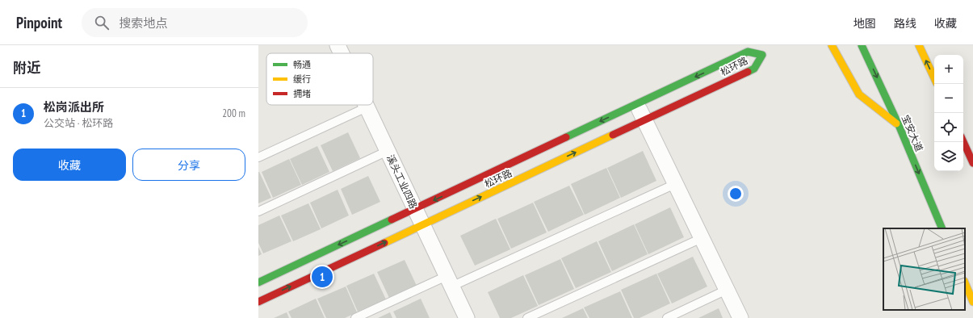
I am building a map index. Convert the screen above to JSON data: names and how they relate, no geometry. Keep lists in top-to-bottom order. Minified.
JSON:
{"streets":{"street":["松环路","宝安大道","溪头工业四路"]},"crossings":[["松环路","溪头工业四路"]],"legend":["畅通","缓行","拥堵"],"page":{"header":"Pinpoint","search":"搜索地点","nav":["地图","路线","收藏"],"heading":"附近","map_buttons":["+","−"],"list":[{"mark":"1","name":"松岗派出所","note":"公交站 · 松环路","value":"200 m"}],"buttons":["收藏","分享"],"pins":"1"}}
